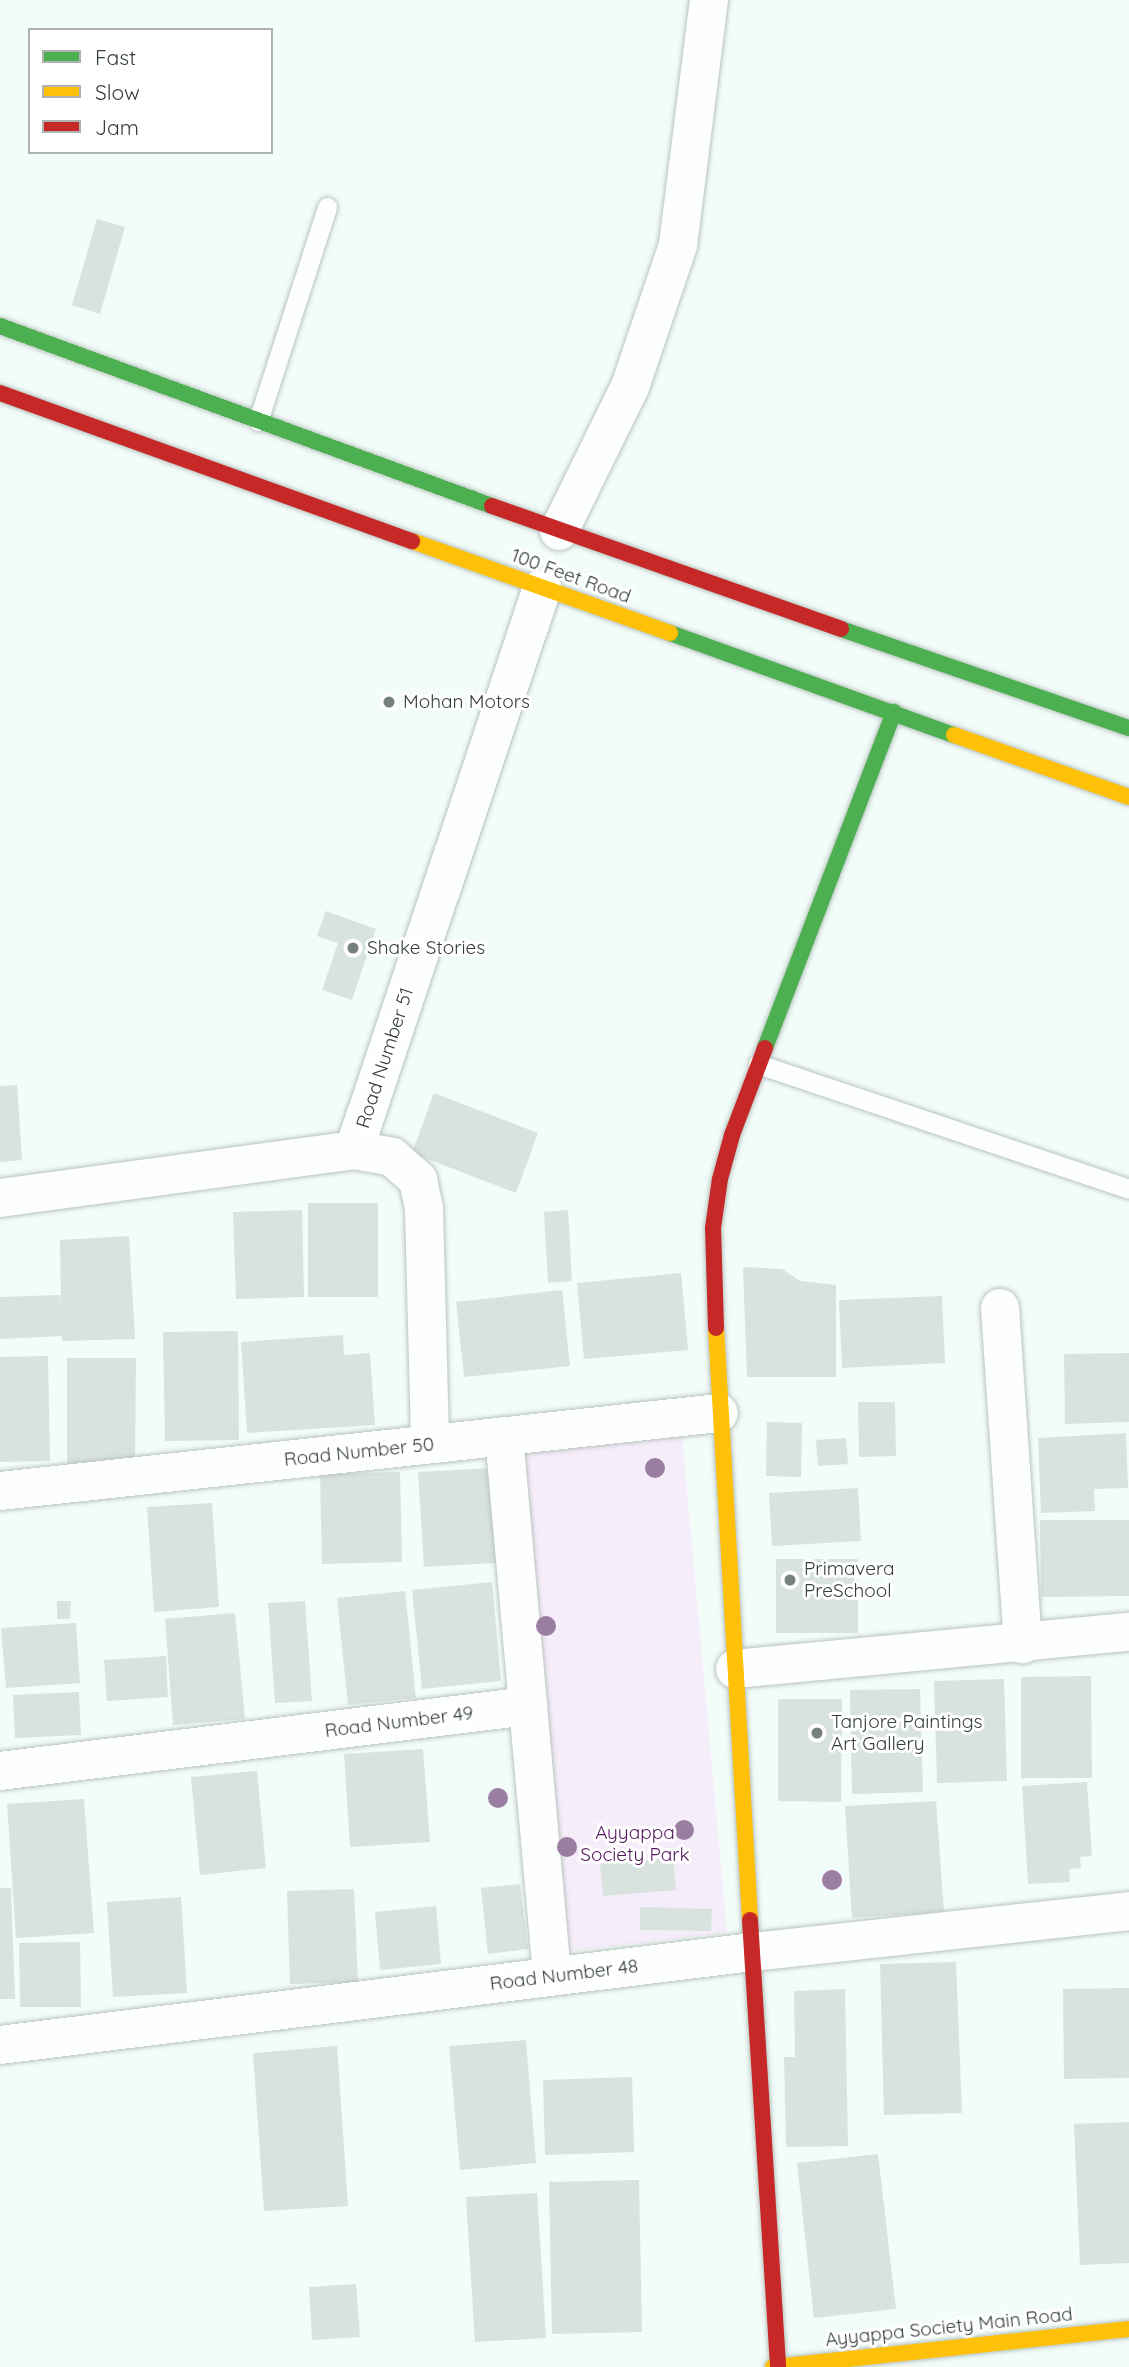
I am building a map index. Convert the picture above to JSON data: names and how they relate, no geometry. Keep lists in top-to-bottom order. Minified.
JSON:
{"streets":{"main road":["100 Feet Road","Ayyappa Society Main Road"],"street":["Road Number 51","Road Number 50","Road Number 49","Road Number 48"]},"crossings":[["100 Feet Road","Road Number 51"]],"parks":["Ayyappa Society Park"],"places":["Mohan Motors","Shake Stories","Primavera PreSchool","Tanjore Paintings Art Gallery"],"legend":["Fast","Slow","Jam"]}
